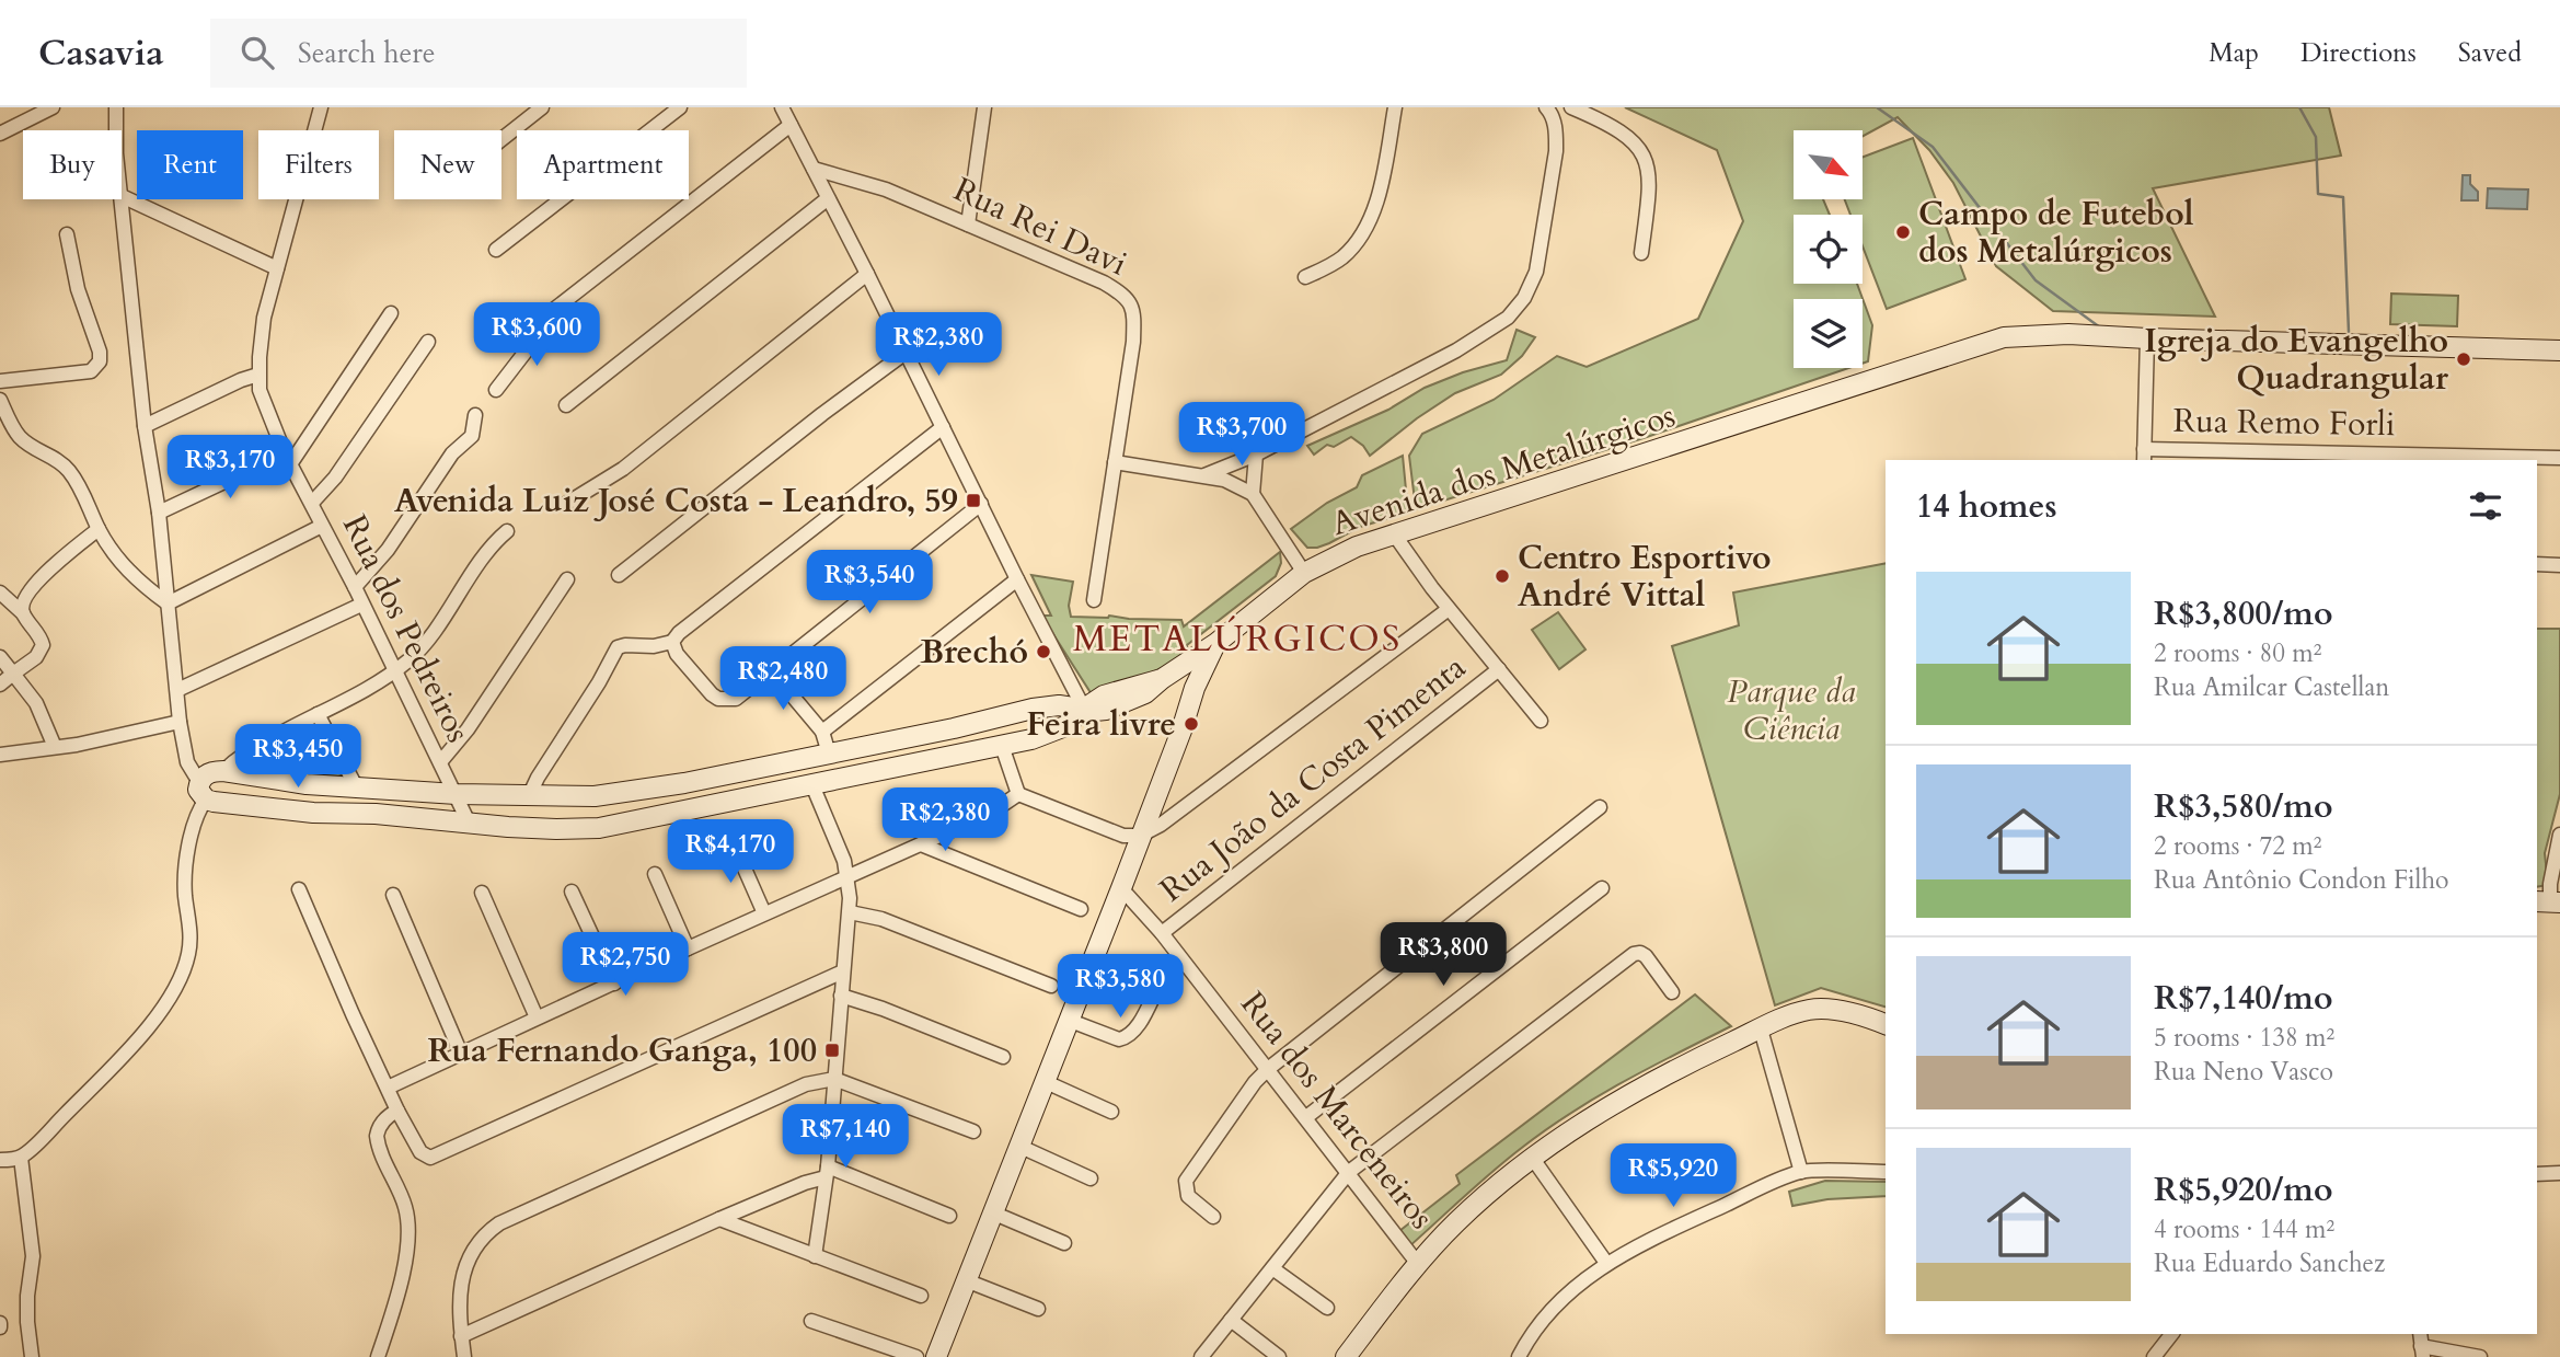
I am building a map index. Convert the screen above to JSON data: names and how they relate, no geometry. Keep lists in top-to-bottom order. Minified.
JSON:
{"streets":{"main road":["Avenida dos Metalúrgicos"],"street":["Rua Rei Davi","Rua Remo Forli","Rua dos Pedreiros","Rua João da Costa Pimenta","Rua dos Marceneiros"]},"crossings":[["Avenida dos Metalúrgicos","Rua dos Pedreiros"],["Rua João da Costa Pimenta","Rua dos Marceneiros"]],"districts":["METALÚRGICOS"],"parks":["Parque da Ciência"],"places":{"other":["Campo de Futebol dos Metalúrgicos","Igreja do Evangelho Quadrangular","Centro Esportivo André Vittal","Brechó","Feira livre"],"transit":["Avenida Luiz José Costa - Leandro, 59","Rua Fernando Ganga, 100"]},"north":"bottom right","page":{"header":"Casavia","search":"Search here","nav":["Map","Directions","Saved"],"chip":["Buy","Rent","Filters","New","Apartment"],"price":["R$3,600","R$2,380","R$3,700","R$3,170","R$3,540","R$2,480","R$3,450","R$2,380","R$4,170","R$3,800","R$2,750","R$3,580","R$7,140","R$5,920"],"heading":"14 homes","list":[{"name":"R$3,800/mo","note":"2 rooms · 80 m² · Rua Amilcar Castellan"},{"name":"R$3,580/mo","note":"2 rooms · 72 m² · Rua Antônio Condon Filho"},{"name":"R$7,140/mo","note":"5 rooms · 138 m² · Rua Neno Vasco"},{"name":"R$5,920/mo","note":"4 rooms · 144 m² · Rua Eduardo Sanchez"}]}}
